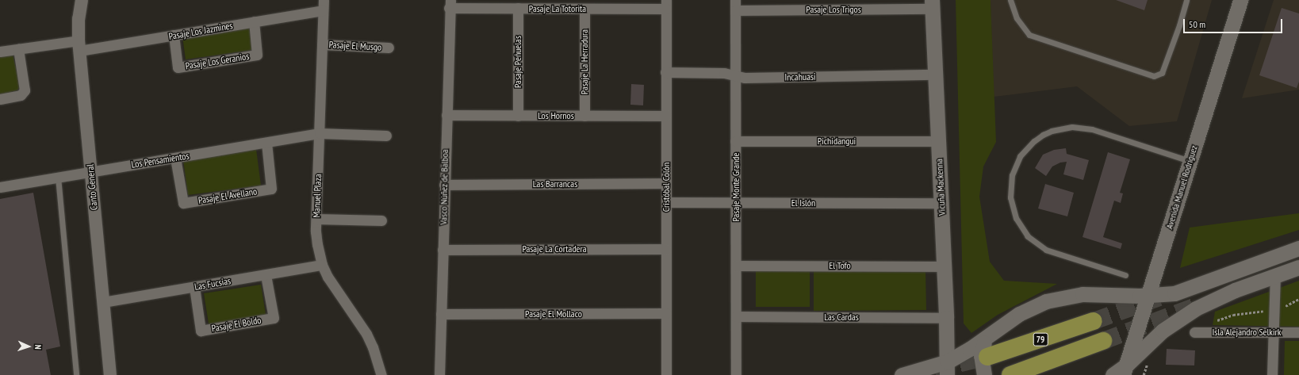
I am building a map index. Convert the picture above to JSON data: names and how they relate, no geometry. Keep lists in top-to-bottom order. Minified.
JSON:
{"streets":{"highway":["79"],"main road":["Vicuña Mackenna","Avenida Manuel Rodríguez"],"street":["Pasaje La Totorita","Pasaje Los Trigos","Pasaje Los Jazmines","Pasaje El Musgo","Pasaje Los Geranios","Pasaje Peñuelas","Pasaje La Herradura","Incahuasi","Los Hornos","Pichidangui","Los Pensamientos","Las Barrancas","Canto General","Vasco Núñez de Balboa","Cristóbal Colón","Pasaje Monte Grande","Pasaje El Avellano","Manuel Plaza","El Islón","Pasaje La Cortadera","El Tofo","Las Fucsias","Pasaje El Mollaco","Las Cardas","Pasaje El Boldo","Isla Alejandro Selkirk"]},"crossings":[["Pasaje La Totorita","Pasaje Peñuelas"],["Pasaje La Totorita","Pasaje La Herradura"],["Pasaje La Totorita","Vasco Núñez de Balboa"],["Pasaje La Totorita","Cristóbal Colón"],["Pasaje Los Trigos","Pasaje Monte Grande"],["Pasaje Los Trigos","Vicuña Mackenna"],["Pasaje Los Jazmines","Pasaje Los Geranios"],["Pasaje Los Jazmines","Canto General"],["Pasaje Los Jazmines","Manuel Plaza"],["Pasaje El Musgo","Manuel Plaza"],["Pasaje Peñuelas","Los Hornos"],["Pasaje La Herradura","Los Hornos"],["Incahuasi","Cristóbal Colón"],["Incahuasi","Pasaje Monte Grande"],["Incahuasi","Vicuña Mackenna"],["Los Hornos","Vasco Núñez de Balboa"],["Los Hornos","Cristóbal Colón"],["Pichidangui","Pasaje Monte Grande"],["Pichidangui","Vicuña Mackenna"],["Los Pensamientos","Canto General"],["Los Pensamientos","Pasaje El Avellano"],["Los Pensamientos","Manuel Plaza"],["Las Barrancas","Vasco Núñez de Balboa"],["Las Barrancas","Cristóbal Colón"],["Canto General","Las Fucsias"],["Vasco Núñez de Balboa","Pasaje La Cortadera"],["Vasco Núñez de Balboa","Pasaje El Mollaco"],["Cristóbal Colón","El Islón"],["Cristóbal Colón","Pasaje La Cortadera"],["Cristóbal Colón","Pasaje El Mollaco"],["Pasaje Monte Grande","El Islón"],["Pasaje Monte Grande","El Tofo"],["Pasaje Monte Grande","Las Cardas"],["Vicuña Mackenna","El Islón"],["Vicuña Mackenna","El Tofo"],["Vicuña Mackenna","Las Cardas"],["Manuel Plaza","Las Fucsias"],["Las Fucsias","Pasaje El Boldo"]],"scale_bar":"50 m","north":"right"}
